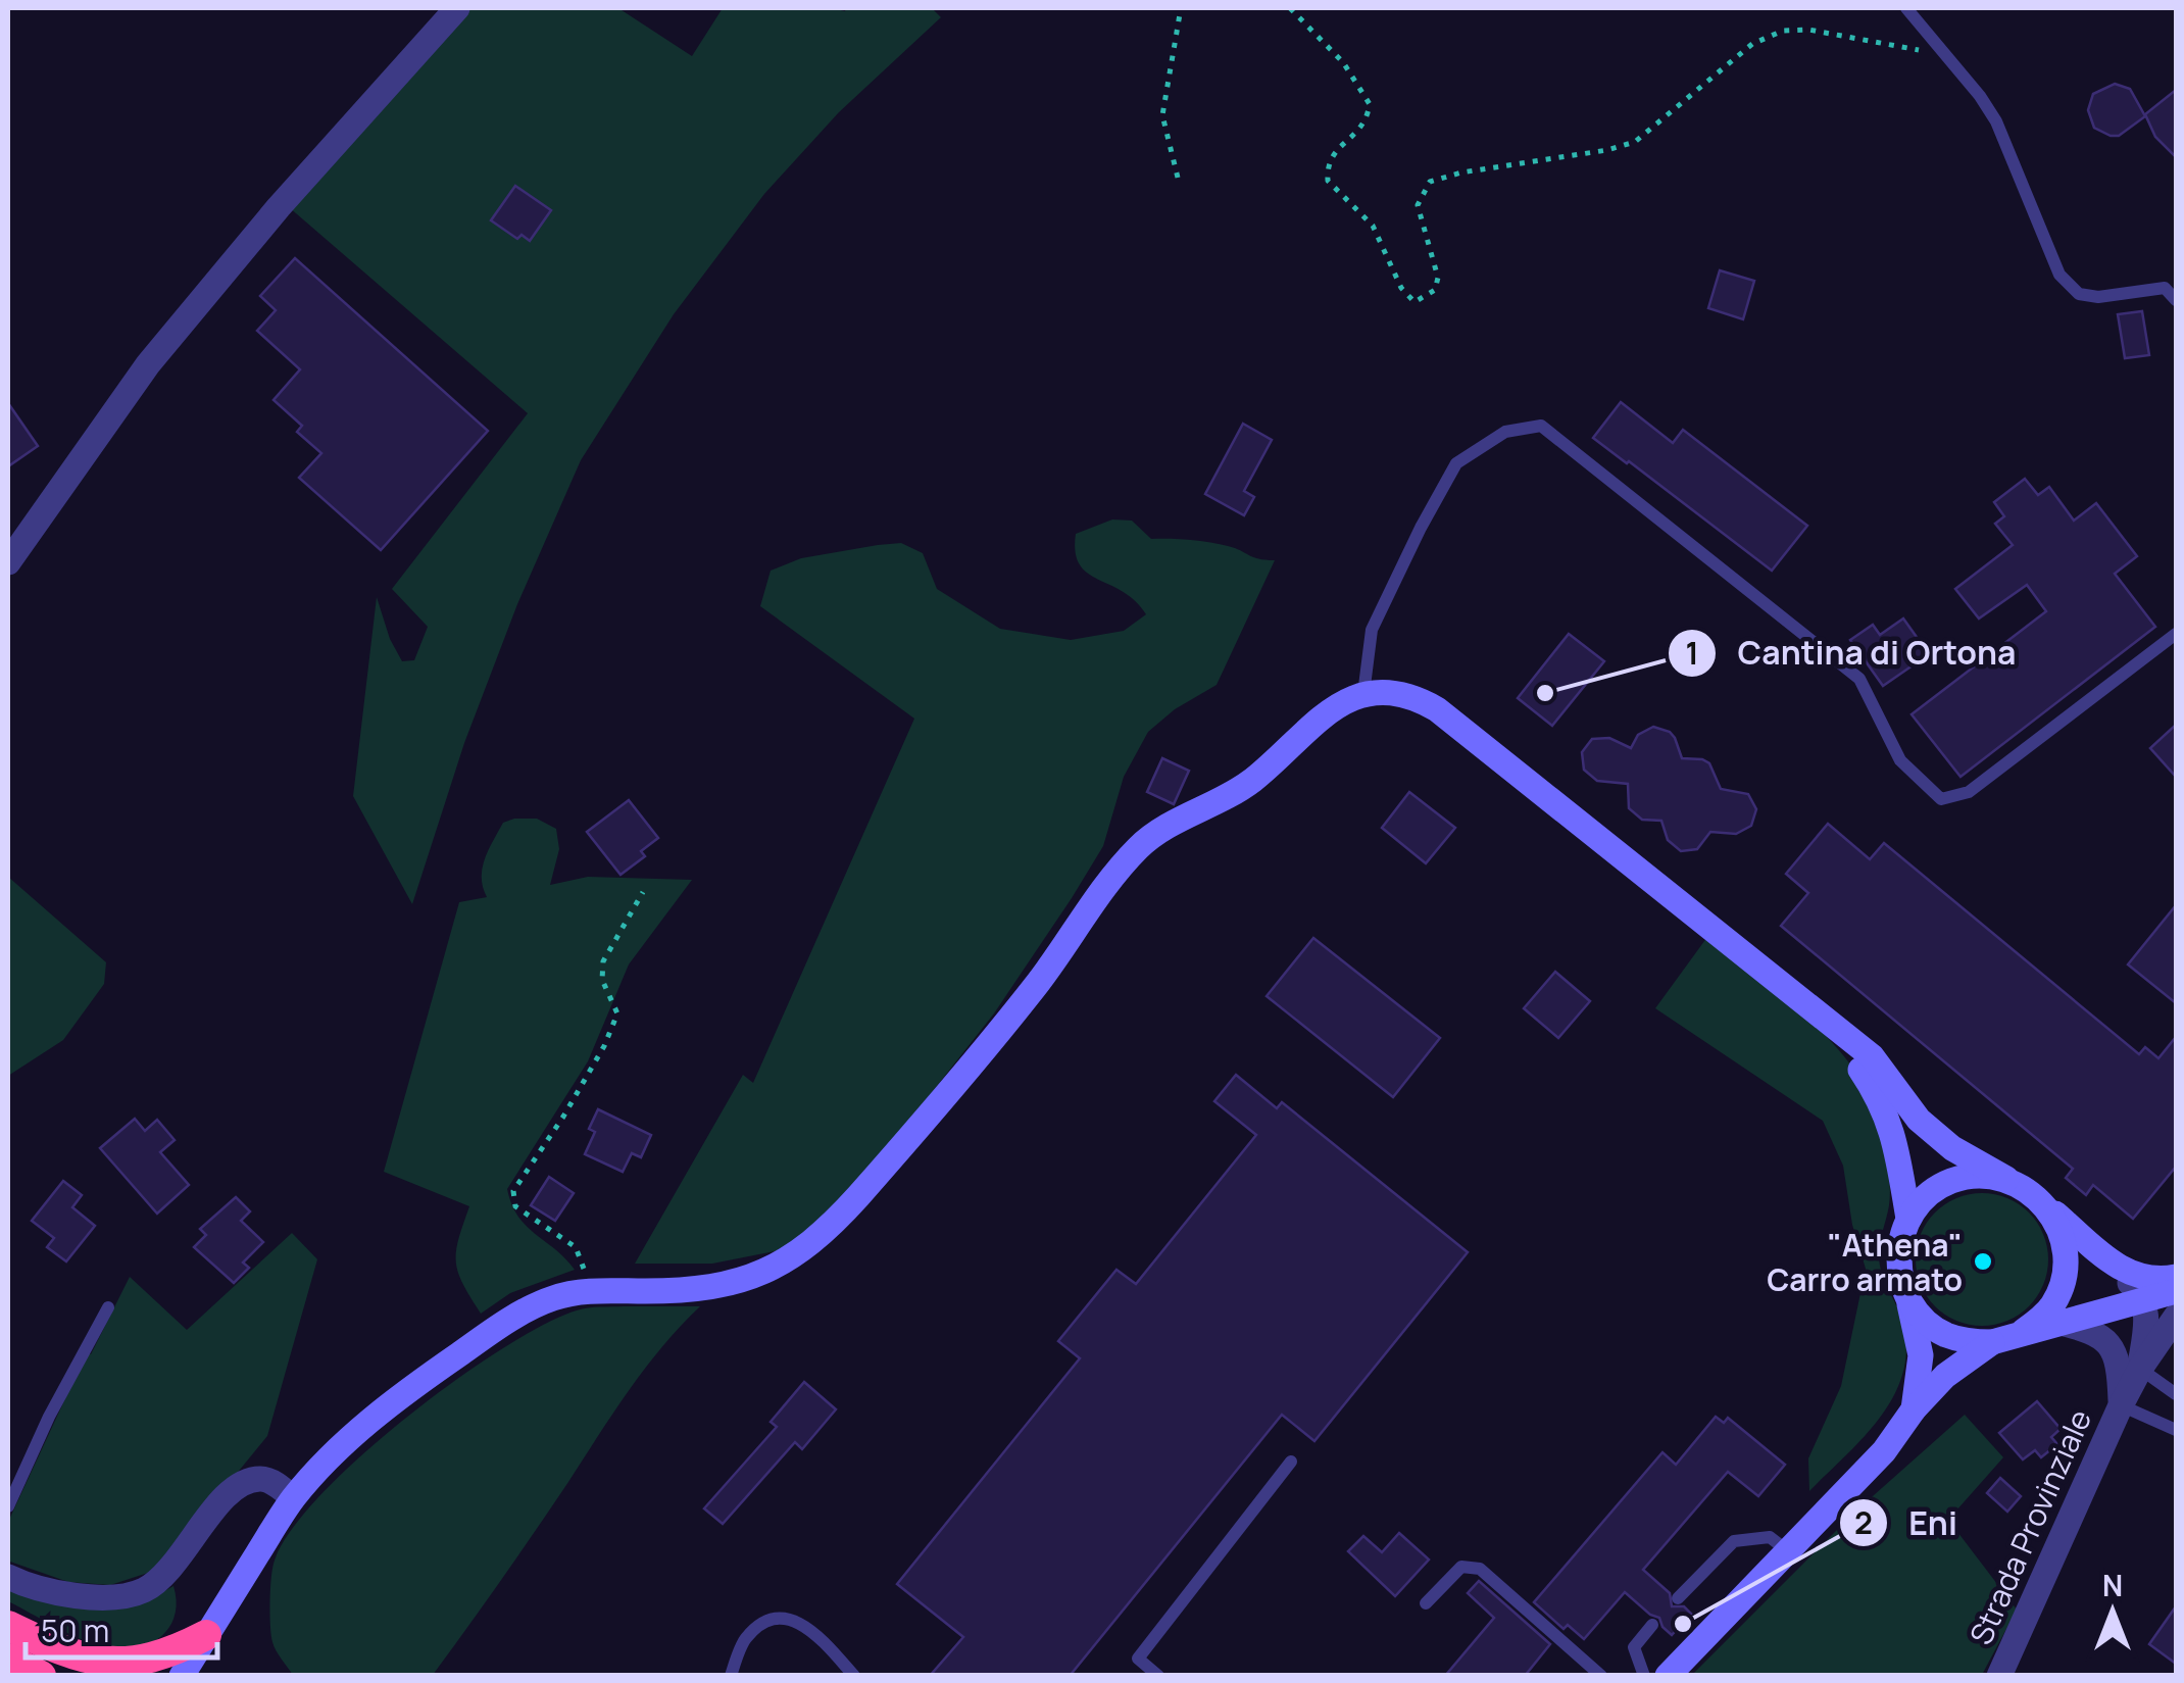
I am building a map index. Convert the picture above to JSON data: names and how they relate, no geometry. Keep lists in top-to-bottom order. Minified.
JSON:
{"streets":{"street":["Strada Provinziale"]},"places":["Cantina di Ortona","\"Athena\" Carro armato","Eni"],"scale_bar":"50 m","north":"top"}
